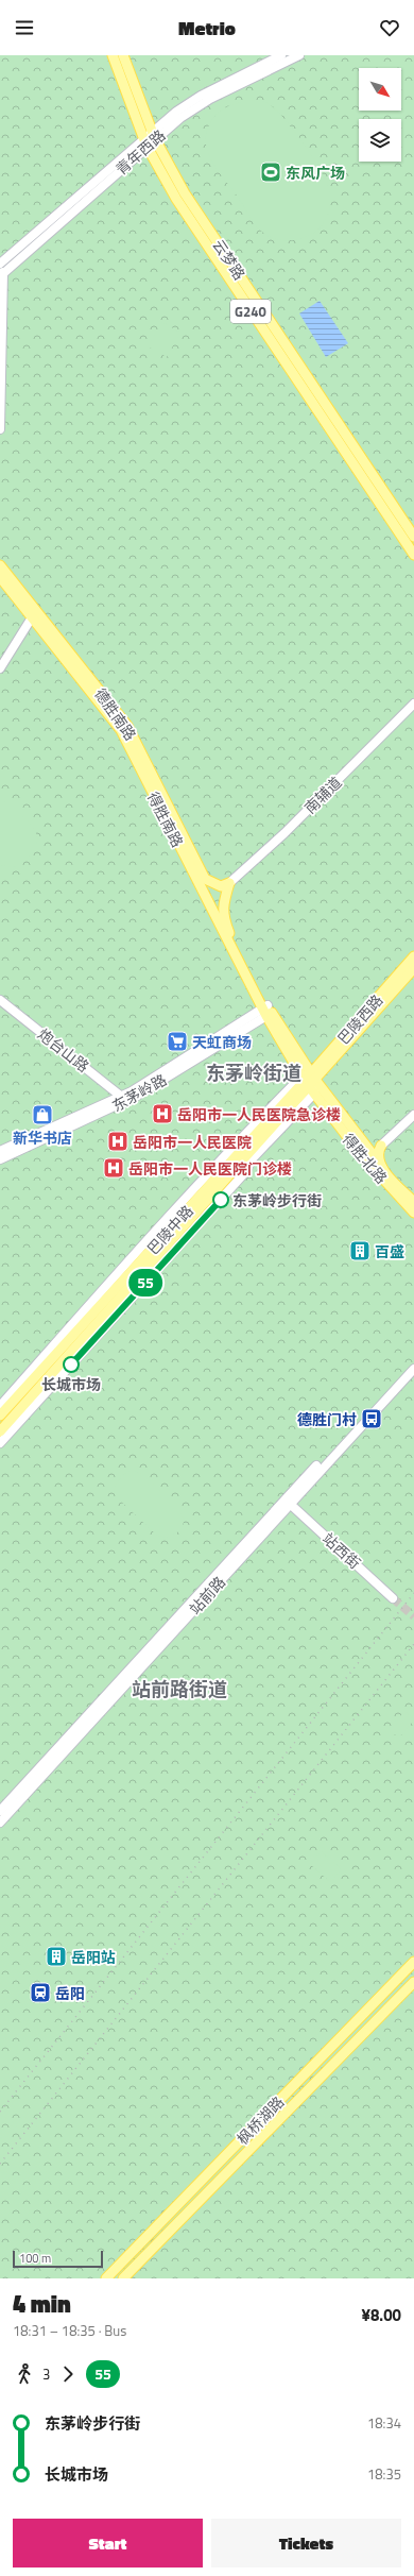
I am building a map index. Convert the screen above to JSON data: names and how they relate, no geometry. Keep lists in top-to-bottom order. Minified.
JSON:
{"streets":{"main road":["青年西路","云梦路","G240","德胜南路","南辅道","得胜南路","巴陵西路","炮台山路","东茅岭路","得胜北路","巴陵中路","站西街","站前路","枫桥湖路"]},"crossings":[["青年西路","云梦路"],["青年西路","G240"],["云梦路","G240"],["德胜南路","南辅道"],["德胜南路","得胜南路"],["南辅道","得胜南路"],["得胜南路","巴陵西路"],["得胜南路","东茅岭路"],["得胜南路","得胜北路"],["得胜南路","巴陵中路"],["巴陵西路","得胜北路"],["巴陵西路","巴陵中路"],["炮台山路","东茅岭路"],["得胜北路","巴陵中路"],["站西街","站前路"]],"districts":["东茅岭街道","站前路街道"],"places":{"sports":["东风广场"],"supermarket":["天虹商场"],"hospital":["岳阳市一人民医院急诊楼","岳阳市一人民医院","岳阳市一人民医院门诊楼"],"shop":["新华书店"],"other":["东茅岭步行街","长城市场"],"building":["百盛","岳阳站"],"bus stop":["德胜门村"],"station":["岳阳"]},"lines":["bus line 55"],"scale_bar":"100 m","north":"bottom right","page":{"header":"Metrio","on_map":"55","scale":"100 m","heading":["4 min","18:31 – 18:35 · Bus","¥8.00"],"legs":["3","55"],"list":[{"name":"东茅岭步行街","value":"18:34"},{"name":"长城市场","value":"18:35"}],"buttons":["Start","Tickets"]}}
